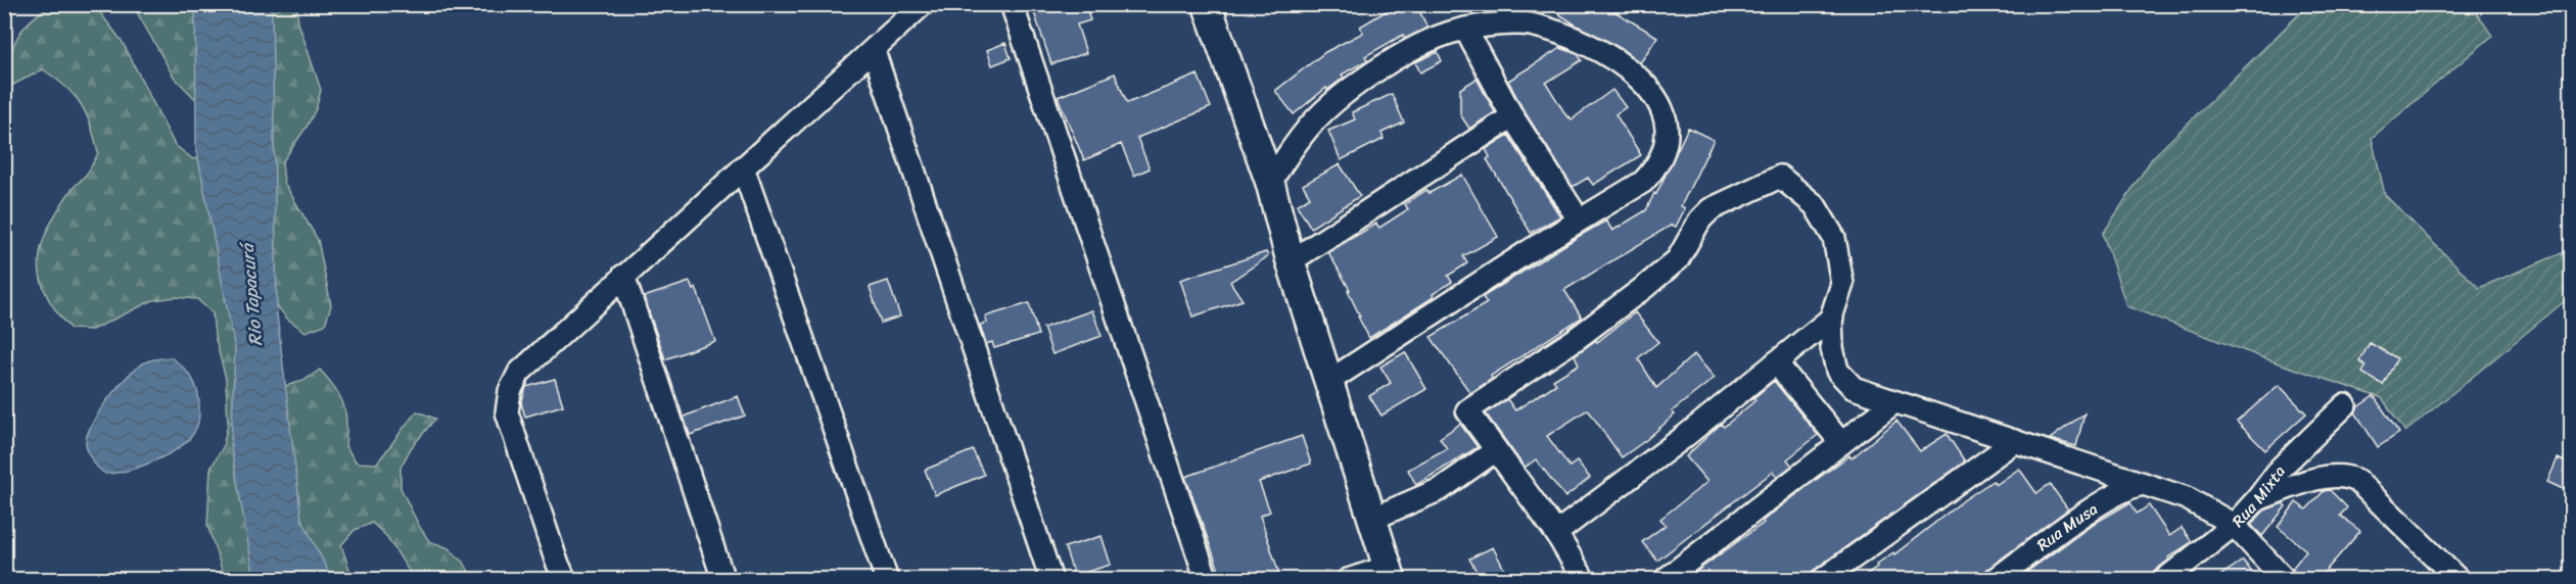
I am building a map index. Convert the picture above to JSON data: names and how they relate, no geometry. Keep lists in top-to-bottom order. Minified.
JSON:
{"streets":{"street":["Rua Mixta","Rua Musa"]},"water":["Rio Tapacurá"]}
